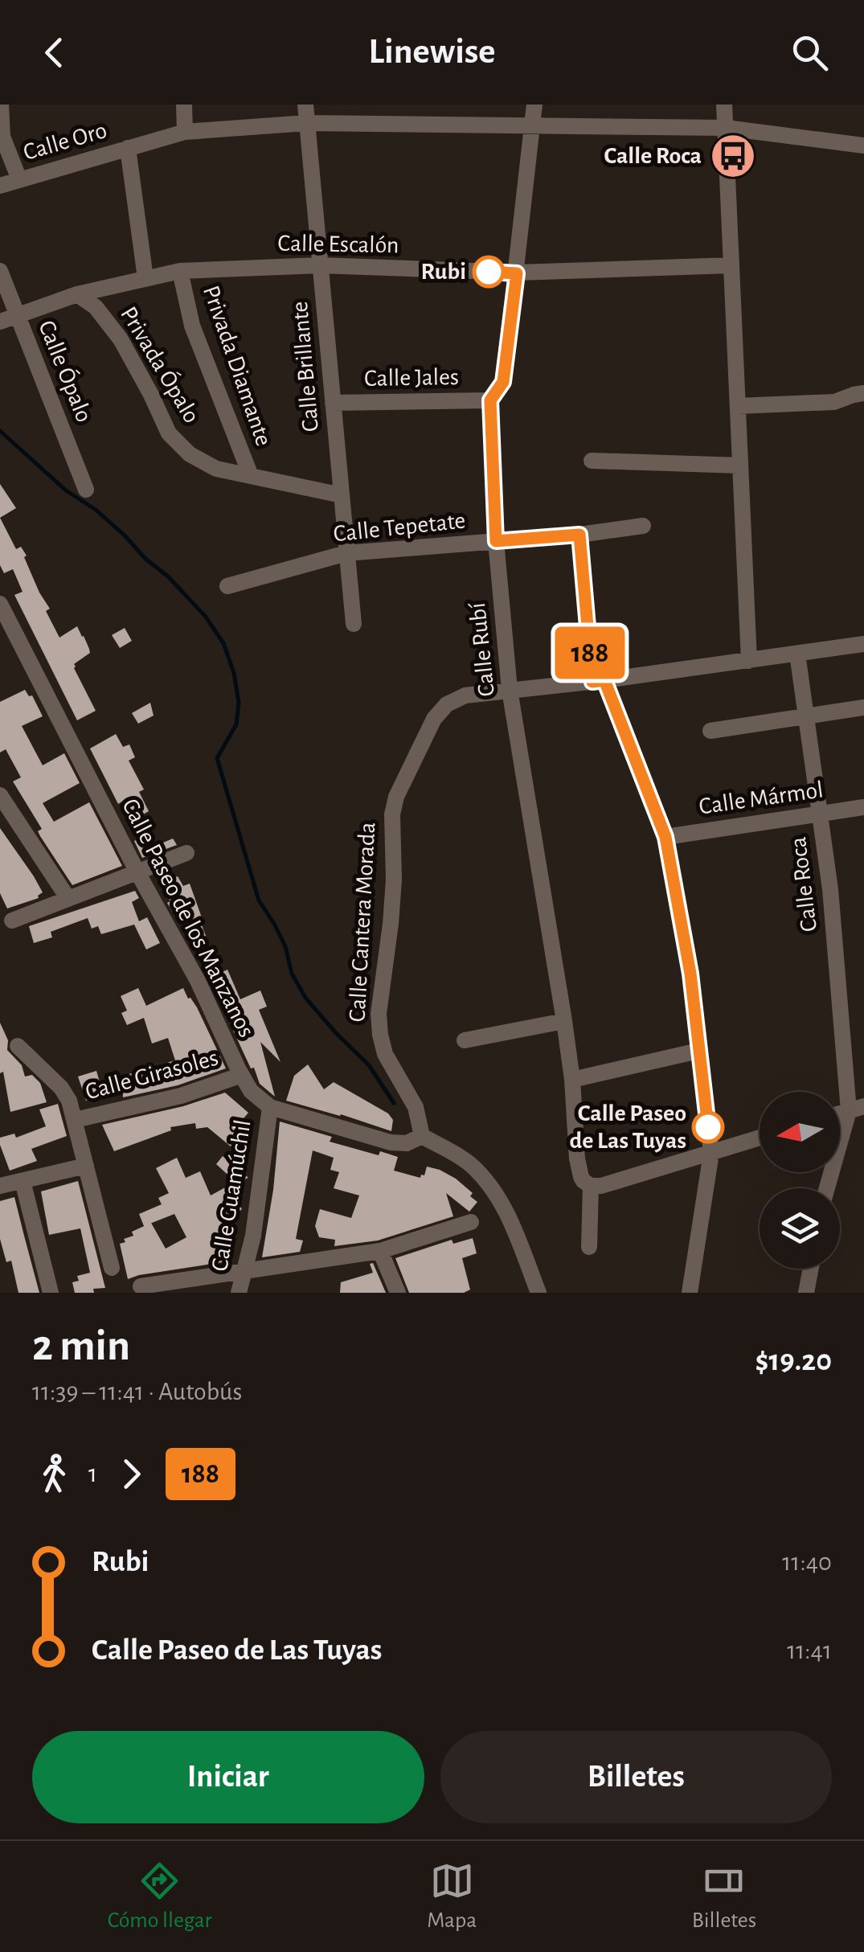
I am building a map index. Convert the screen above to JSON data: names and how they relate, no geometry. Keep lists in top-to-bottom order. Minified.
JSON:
{"streets":{"street":["Calle Oro","Calle Escalón","Privada Ópalo","Privada Diamante","Calle Brillante","Calle Ópalo","Calle Jales","Calle Tepetate","Calle Rubí","Calle Mármol","Calle Roca","Calle Paseo de los Manzanos","Calle Cantera Morada","Calle Girasoles","Calle Guamúchil"]},"crossings":[["Calle Oro","Calle Brillante"],["Calle Oro","Calle Rubí"],["Calle Escalón","Privada Ópalo"],["Calle Escalón","Privada Diamante"],["Calle Escalón","Calle Brillante"],["Calle Escalón","Calle Ópalo"],["Calle Escalón","Calle Rubí"],["Privada Ópalo","Privada Diamante"],["Privada Ópalo","Calle Brillante"],["Calle Brillante","Calle Jales"],["Calle Brillante","Calle Tepetate"],["Calle Jales","Calle Rubí"],["Calle Tepetate","Calle Rubí"],["Calle Rubí","Calle Cantera Morada"],["Calle Mármol","Calle Roca"],["Calle Roca","Calle Cantera Morada"],["Calle Paseo de los Manzanos","Calle Girasoles"],["Calle Paseo de los Manzanos","Calle Guamúchil"]],"places":{"bus stop":["Calle Roca"],"other":["Rubi","Calle Paseo de Las Tuyas"]},"lines":["bus line 188"],"north":"left","page":{"header":"Linewise","on_map":"188","heading":["2 min","11:39 – 11:41 · Autobús","$19.20"],"legs":["1","188"],"list":[{"name":"Rubi","value":"11:40"},{"name":"Calle Paseo de Las Tuyas","value":"11:41"}],"buttons":["Iniciar","Billetes"],"tabs":["Cómo llegar","Mapa","Billetes"]}}
